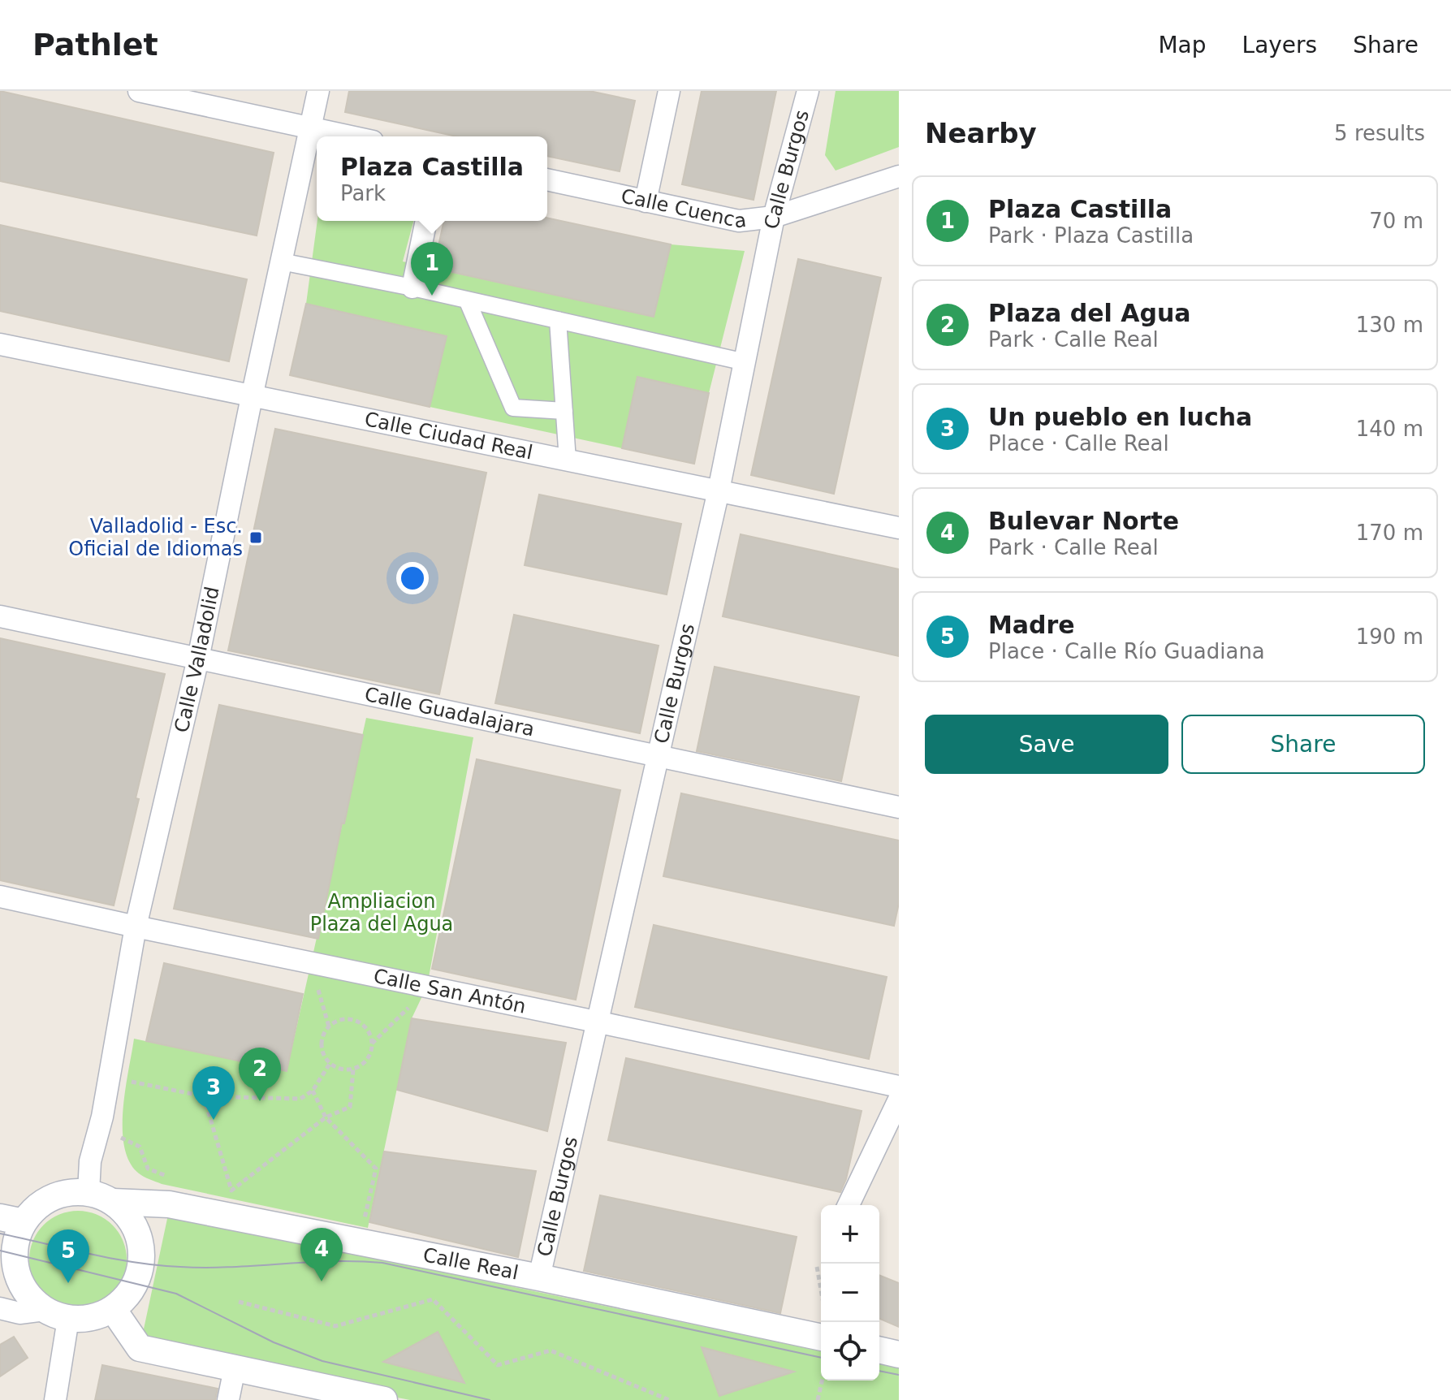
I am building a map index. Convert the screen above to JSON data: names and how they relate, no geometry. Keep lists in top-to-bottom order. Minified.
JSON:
{"streets":{"street":["Calle Burgos","Calle Cuenca","Calle Ciudad Real","Calle Valladolid","Calle Guadalajara","Calle San Antón","Calle Real"]},"crossings":[["Calle Burgos","Calle Cuenca"],["Calle Burgos","Calle Ciudad Real"],["Calle Burgos","Calle Guadalajara"],["Calle Burgos","Calle San Antón"],["Calle Burgos","Calle Real"],["Calle Ciudad Real","Calle Valladolid"],["Calle Valladolid","Calle Guadalajara"],["Calle Valladolid","Calle San Antón"],["Calle Valladolid","Calle Real"]],"parks":["Ampliacion Plaza del Agua"],"places":{"transit":["Valladolid - Esc. Oficial de Idiomas"]},"page":{"header":"Pathlet","nav":["Map","Layers","Share"],"heading":["Nearby","5 results"],"popup":["Plaza Castilla","Park"],"list":[{"mark":"1","name":"Plaza Castilla","note":"Park · Plaza Castilla","value":"70 m"},{"mark":"2","name":"Plaza del Agua","note":"Park · Calle Real","value":"130 m"},{"mark":"3","name":"Un pueblo en lucha","note":"Place · Calle Real","value":"140 m"},{"mark":"4","name":"Bulevar Norte","note":"Park · Calle Real","value":"170 m"},{"mark":"5","name":"Madre","note":"Place · Calle Río Guadiana","value":"190 m"}],"pins":["1","2","3","4","5"],"buttons":["Save","Share"],"map_buttons":["+","−"]}}
